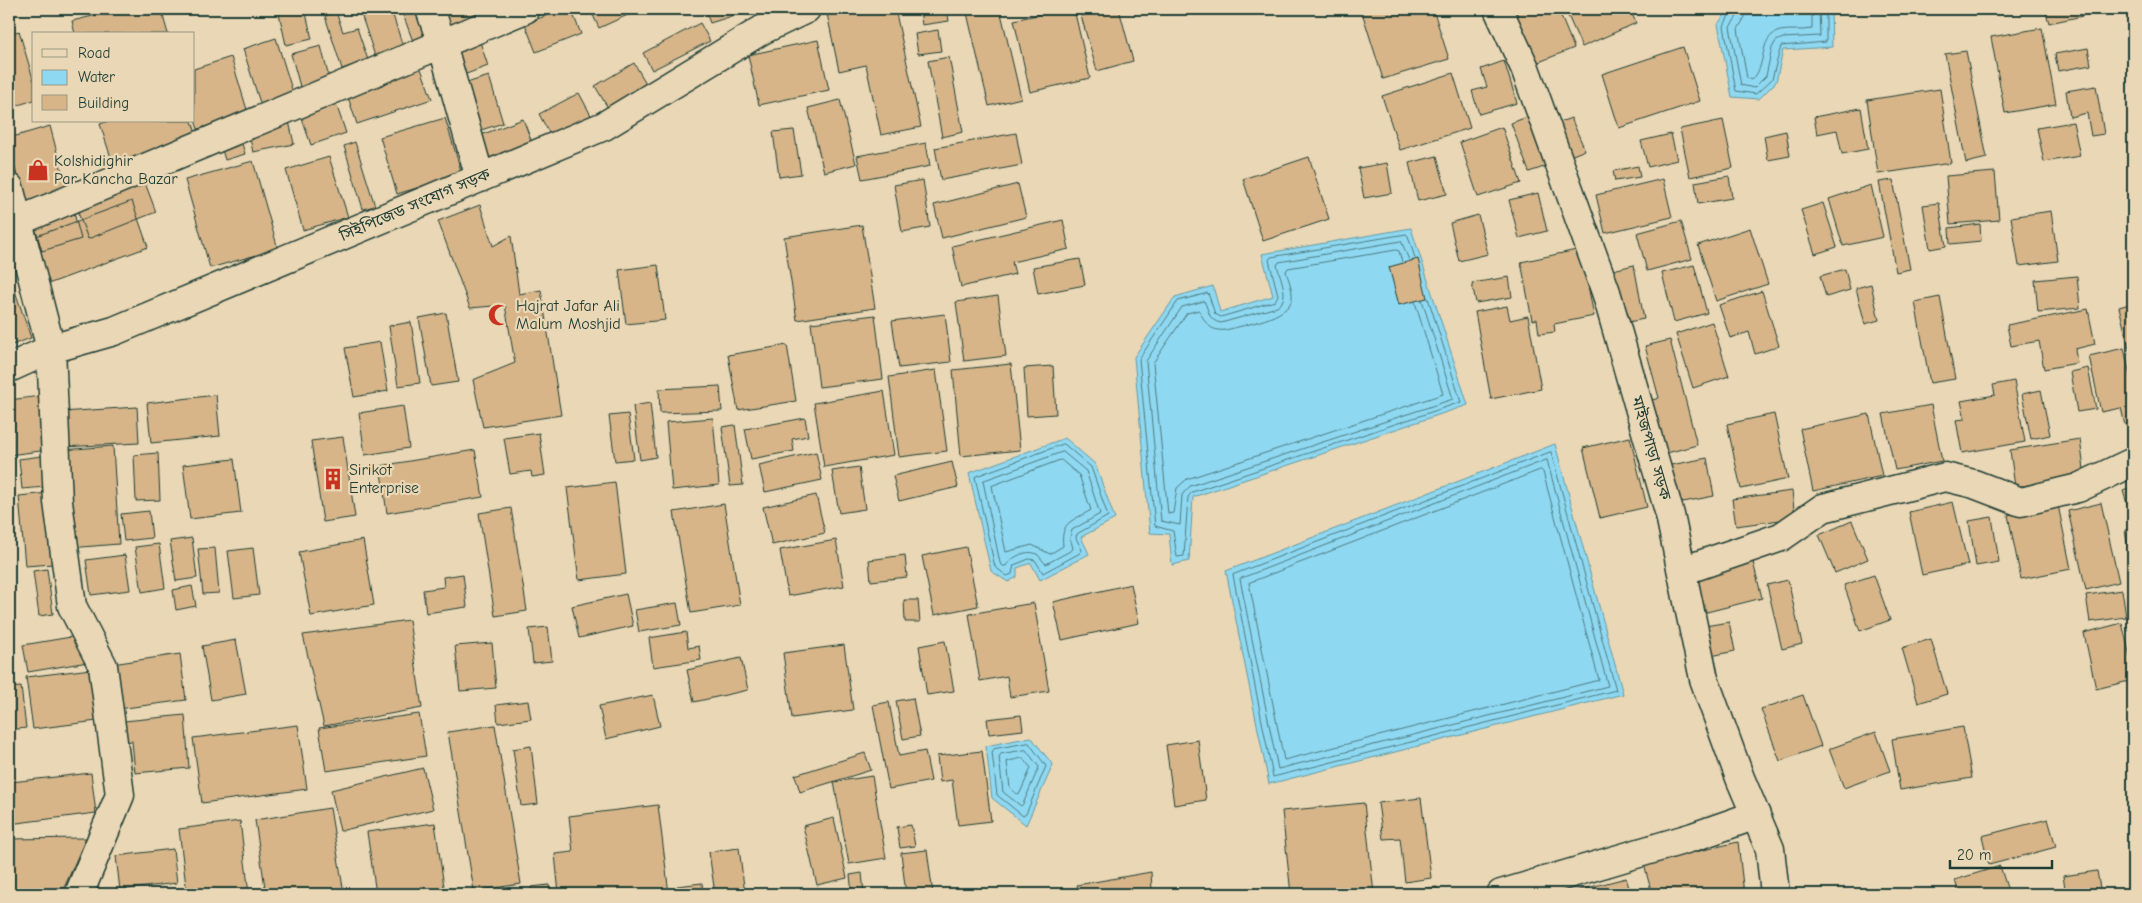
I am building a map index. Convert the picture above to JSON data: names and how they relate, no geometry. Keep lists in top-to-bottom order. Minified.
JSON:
{"streets":{"street":["সিইপিজেড সংযোগ সড়ক","মাইজপাড়া সড়ক"]},"places":{"shop":["Kolshidighir Par Kancha Bazar"],"mosque":["Hajrat Jafar Ali Malum Moshjid"],"building":["Sirikot Enterprise"]},"legend":["Road","Water","Building"],"scale_bar":"20 m"}
